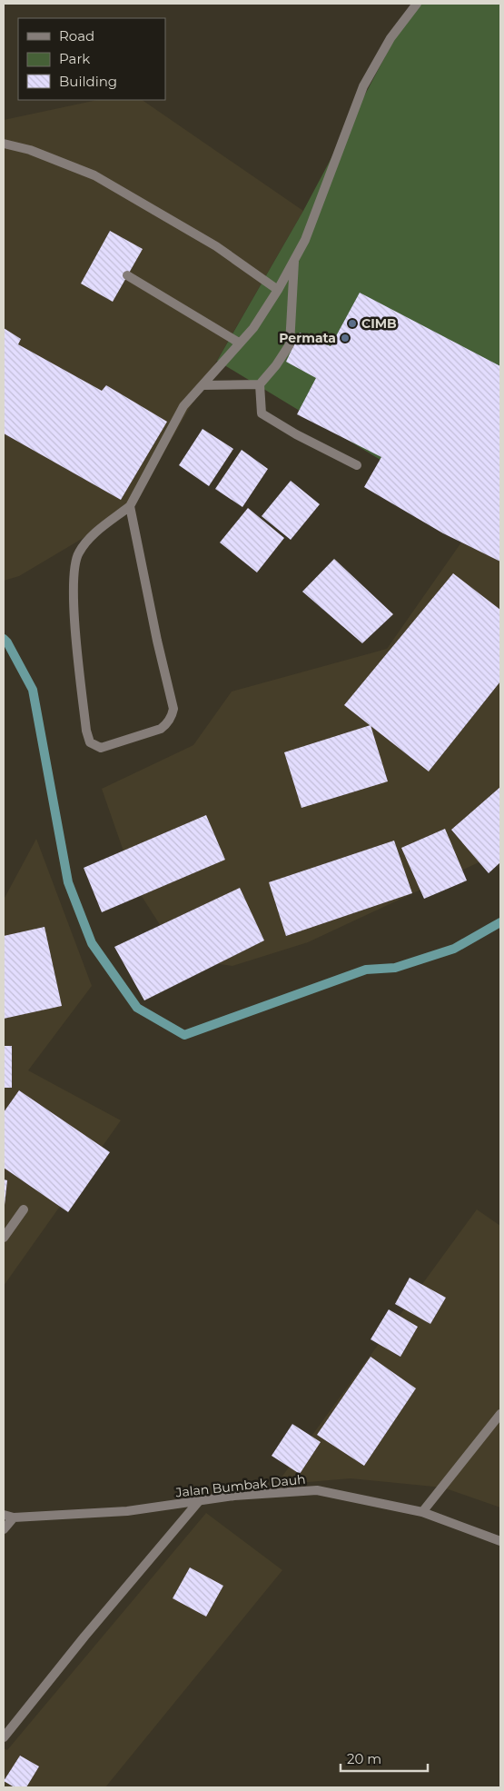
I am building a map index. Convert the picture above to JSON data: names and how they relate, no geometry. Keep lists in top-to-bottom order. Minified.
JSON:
{"streets":{"street":["Jalan Bumbak Dauh"]},"places":["CIMB","Permata"],"legend":["Road","Park","Building"],"scale_bar":"20 m"}
